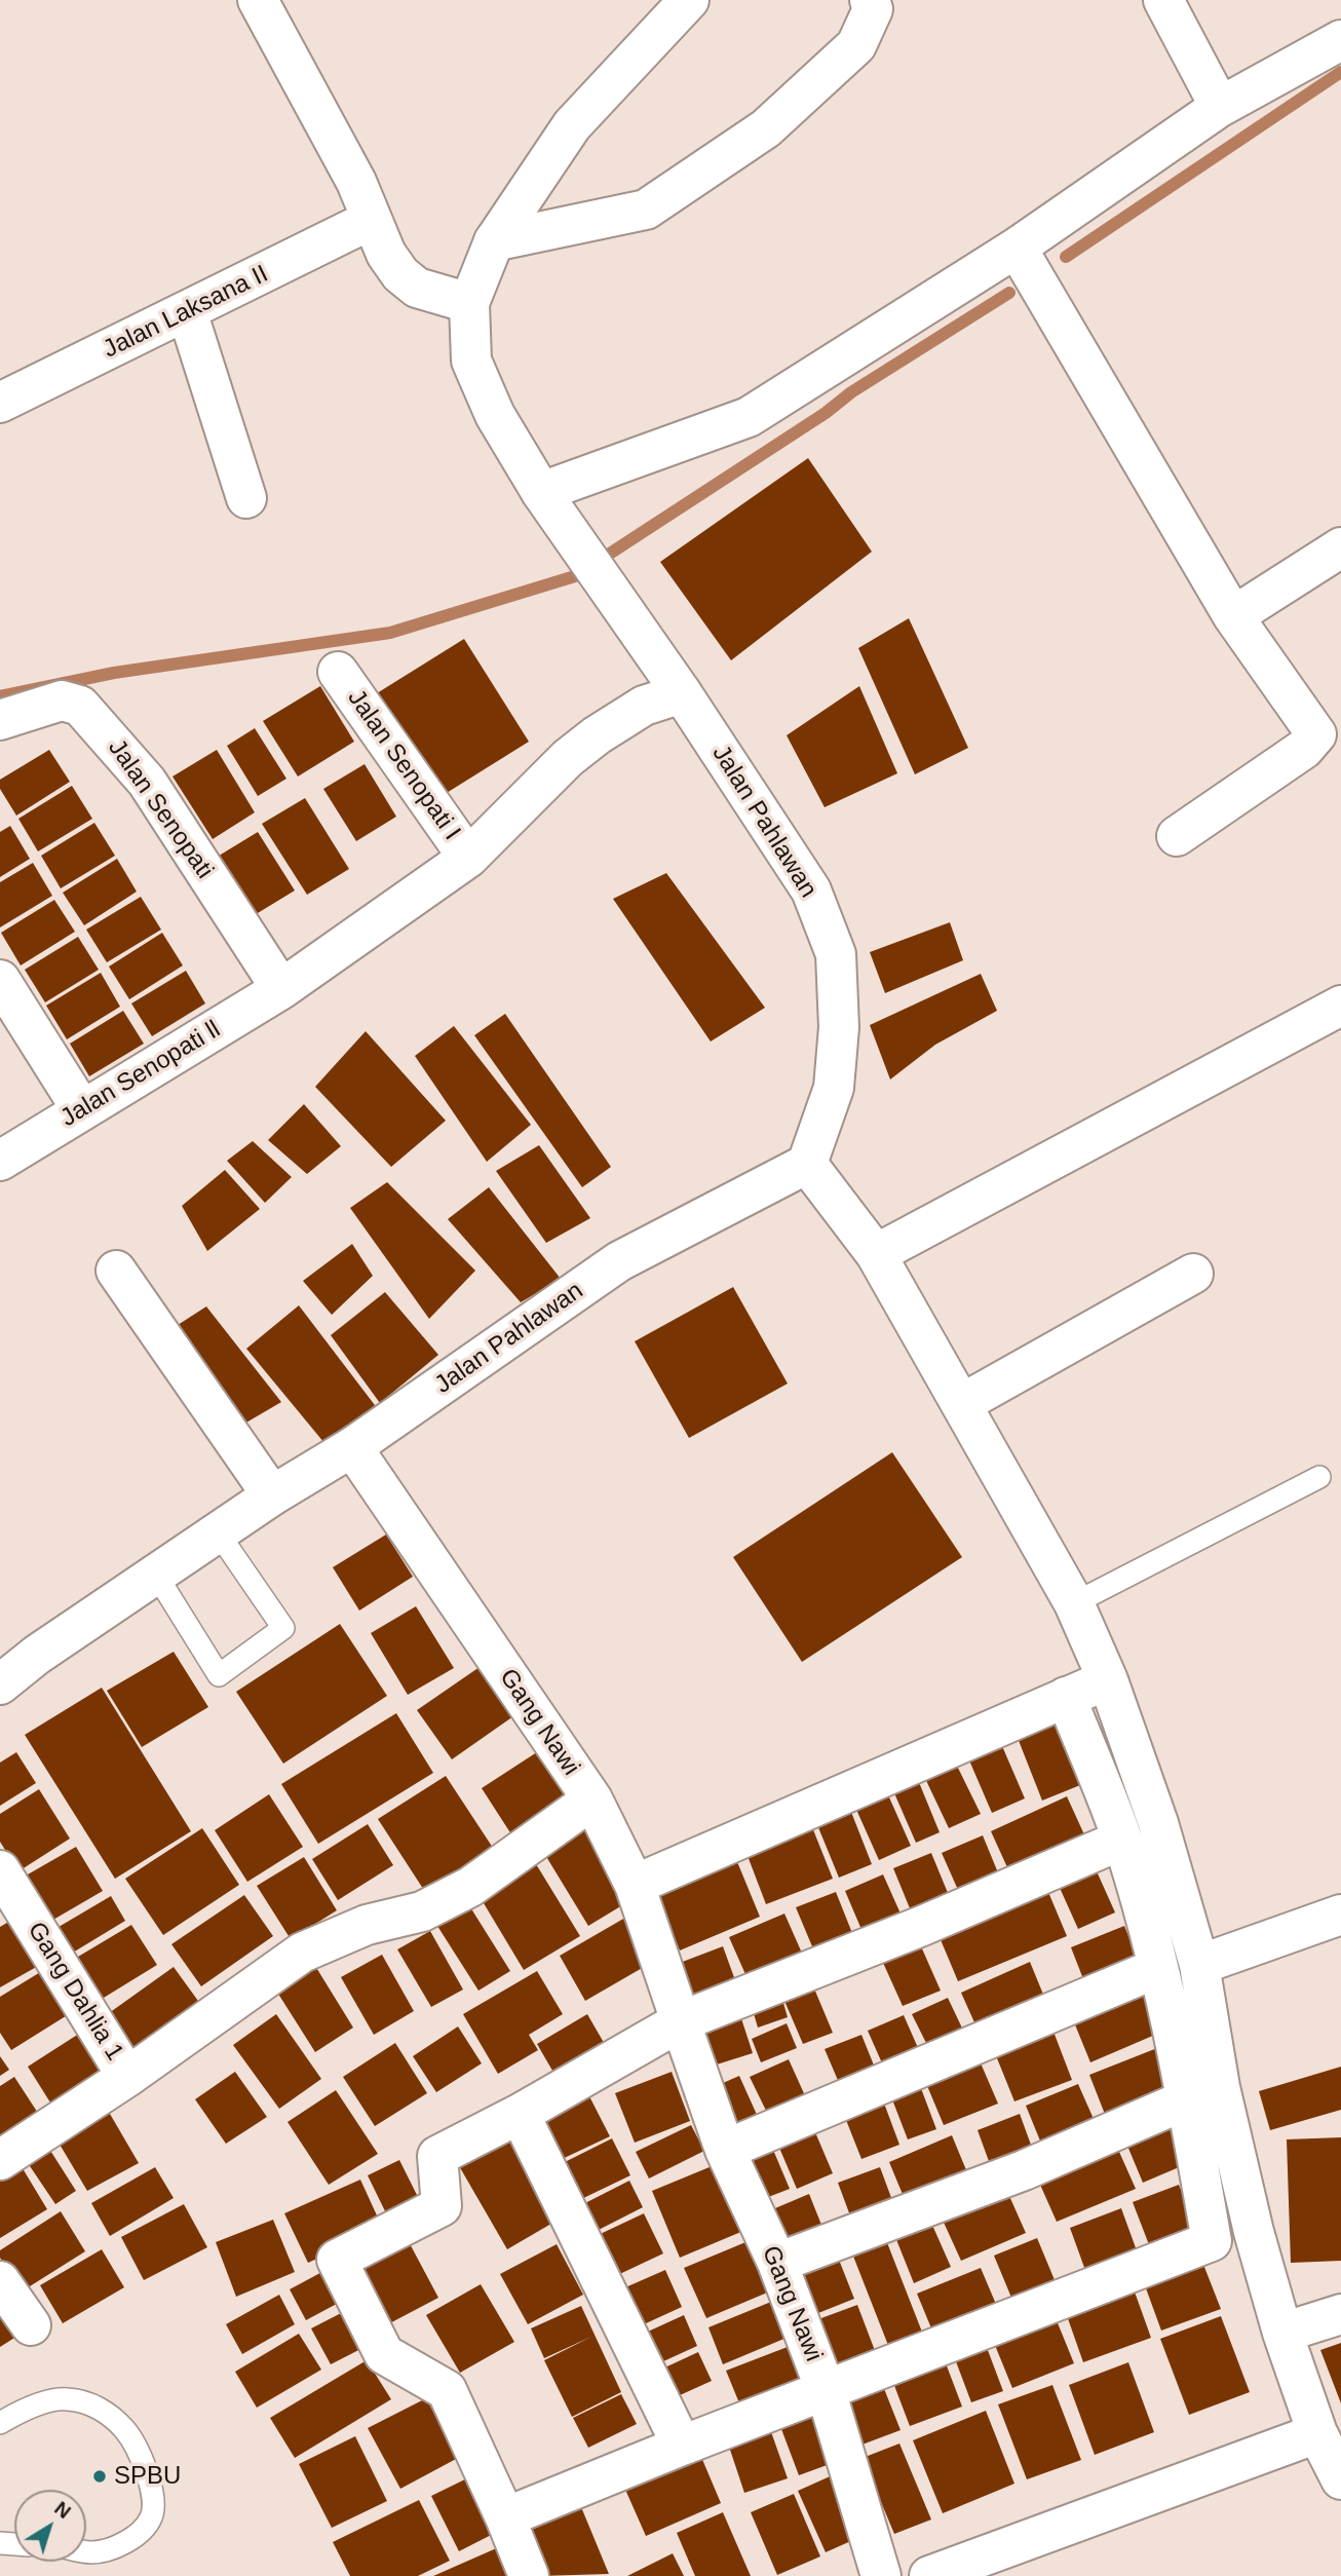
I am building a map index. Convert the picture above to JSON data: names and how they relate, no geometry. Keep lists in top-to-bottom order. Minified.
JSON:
{"streets":{"street":["Jalan Laksana II","Jalan Senopati I","Jalan Senopati","Jalan Pahlawan","Jalan Senopati ll","Gang Nawi","Gang Dahlia 1"]},"crossings":[["Jalan Senopati I","Jalan Senopati ll"],["Jalan Senopati","Jalan Senopati ll"],["Jalan Pahlawan","Jalan Senopati ll"],["Jalan Pahlawan","Gang Nawi"]],"places":["SPBU"],"north":"top right"}
